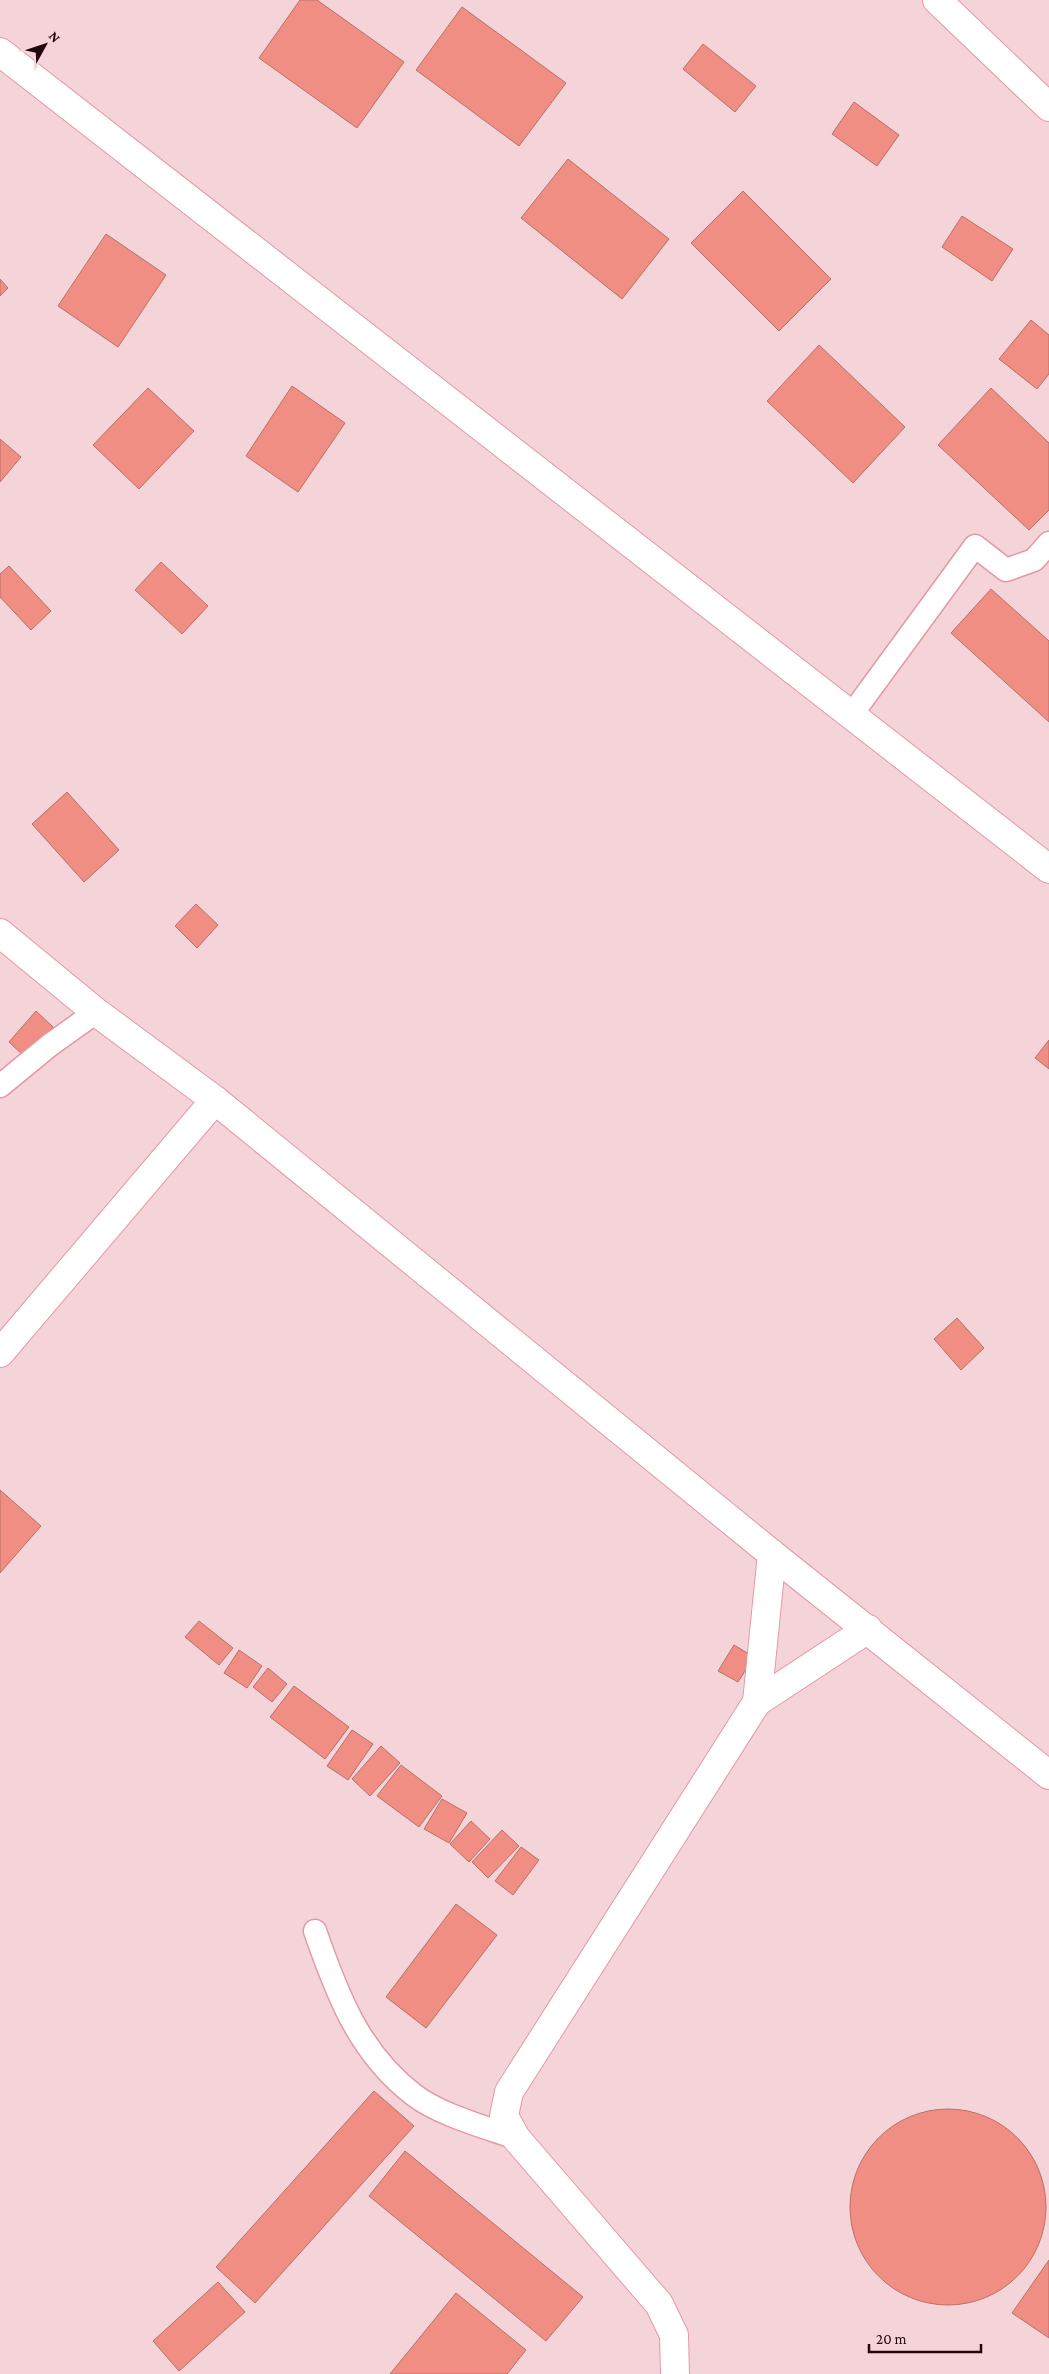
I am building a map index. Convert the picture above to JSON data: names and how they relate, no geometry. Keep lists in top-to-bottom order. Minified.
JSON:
{"scale_bar":"20 m","north":"top right"}
